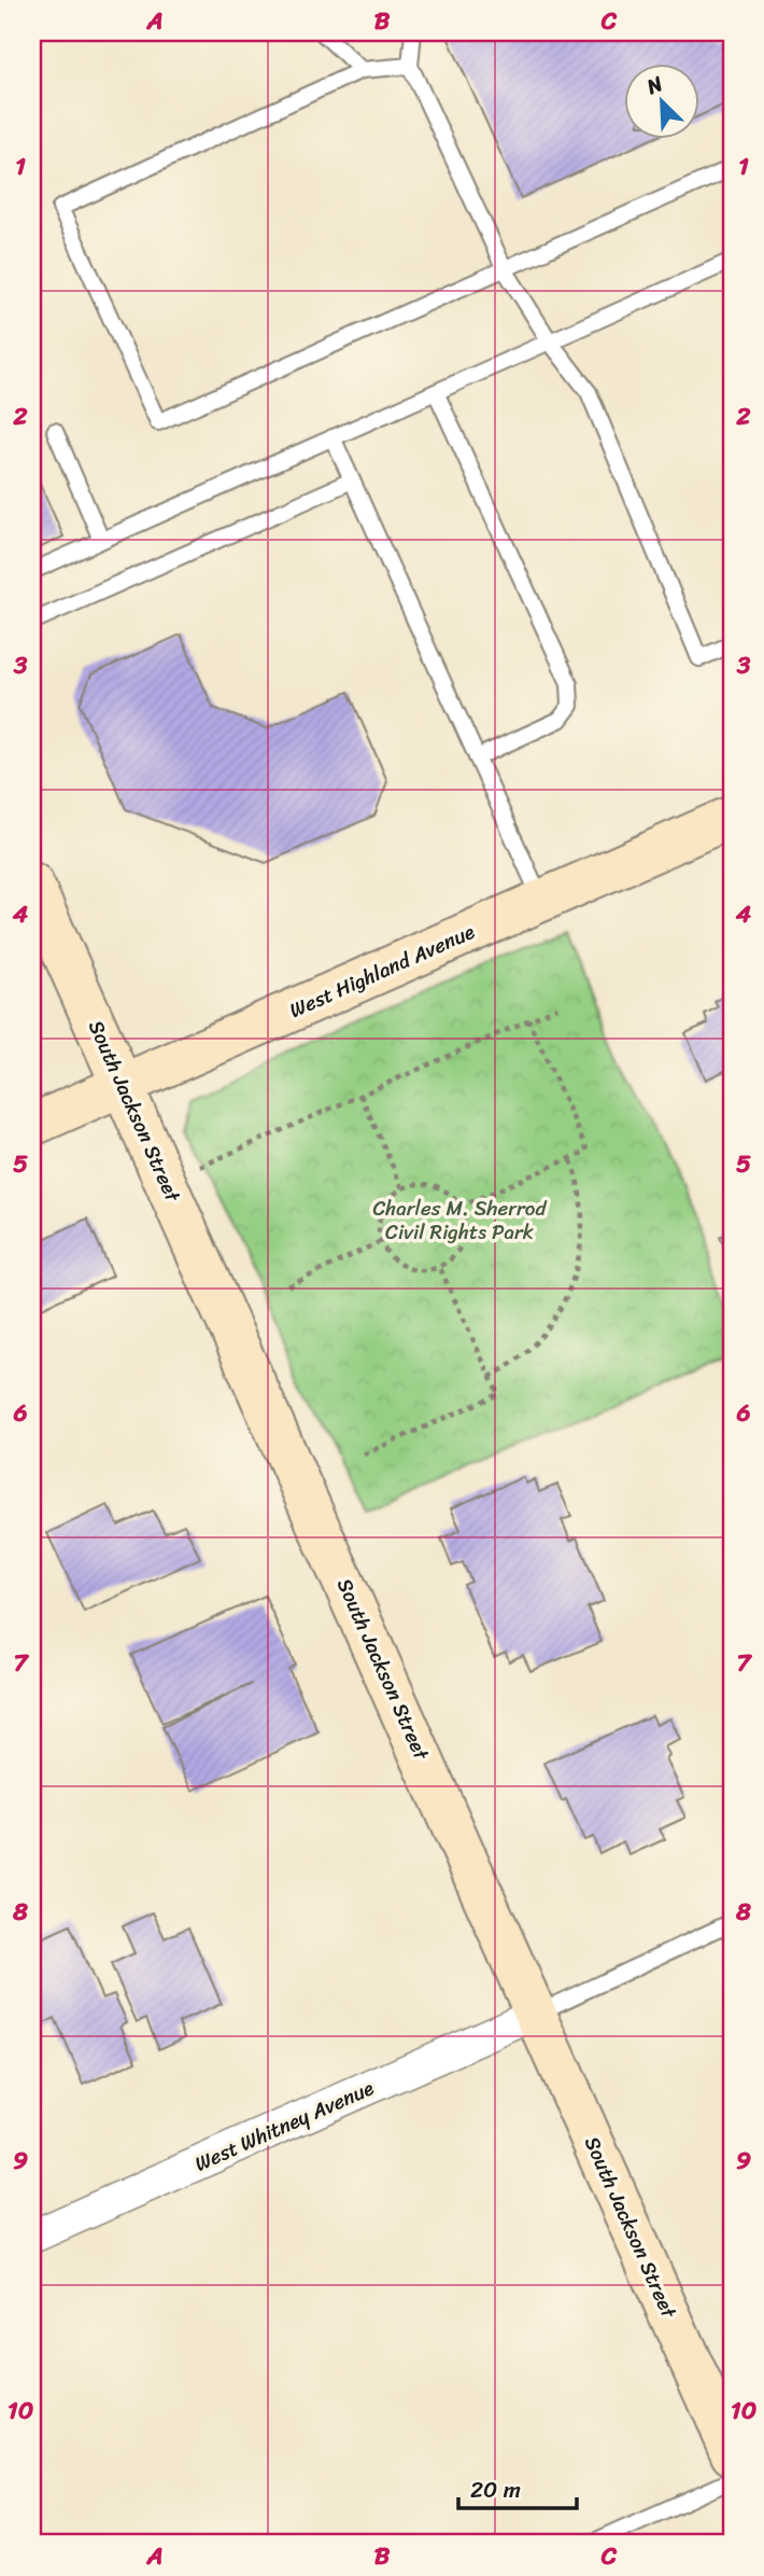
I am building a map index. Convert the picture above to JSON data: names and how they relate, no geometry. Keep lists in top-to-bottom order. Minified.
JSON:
{"streets":{"street":["West Highland Avenue","South Jackson Street","West Whitney Avenue"]},"crossings":[["West Highland Avenue","South Jackson Street"],["South Jackson Street","West Whitney Avenue"]],"parks":["Charles M. Sherrod Civil Rights Park"],"scale_bar":"20 m","north":"top left","grid":{"columns":["A","B","C"],"rows":["1","2","3","4","5","6","7","8","9","10"]}}
